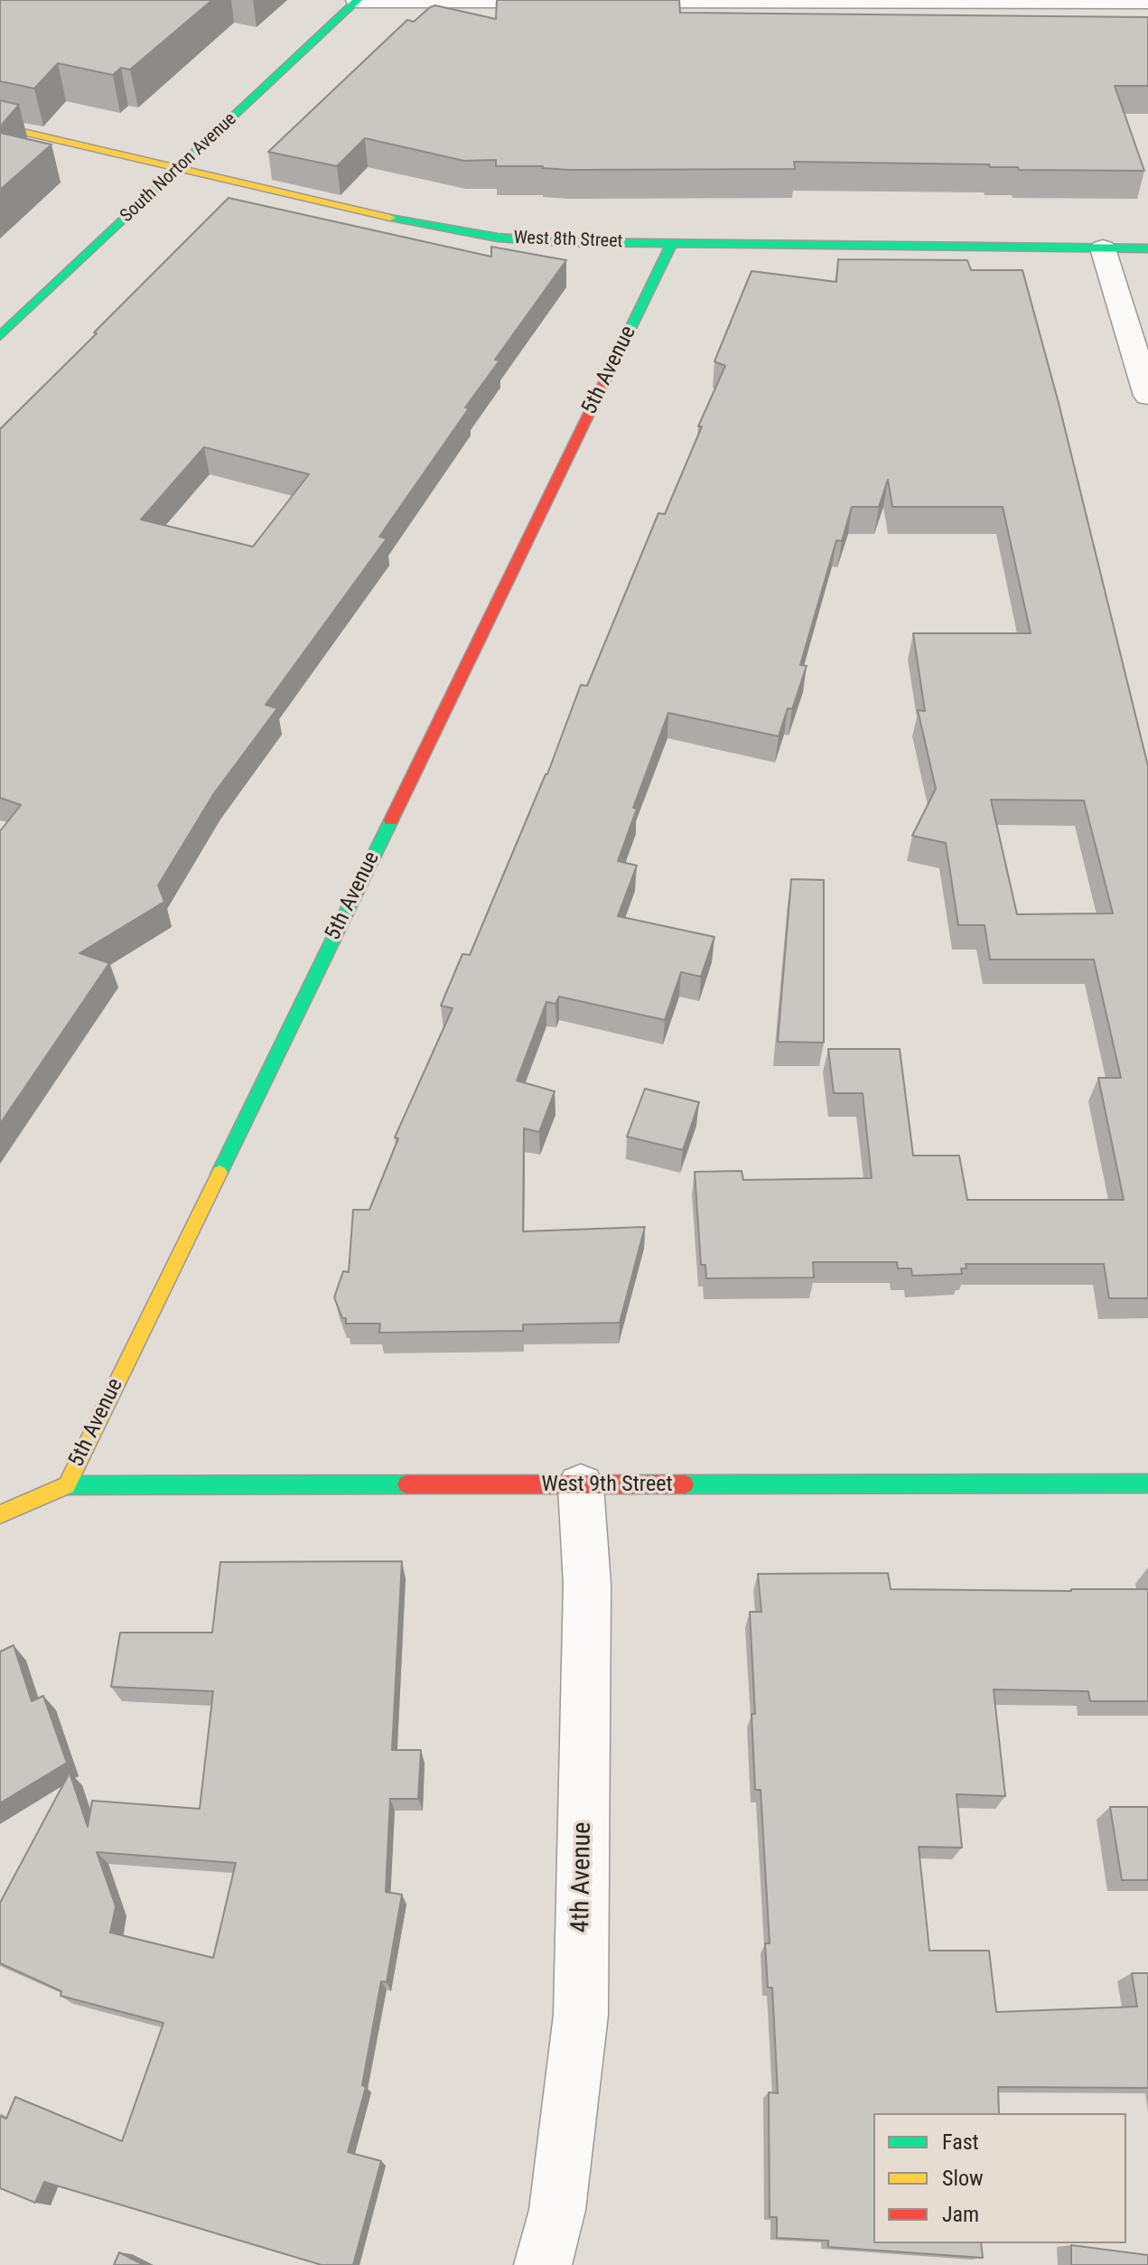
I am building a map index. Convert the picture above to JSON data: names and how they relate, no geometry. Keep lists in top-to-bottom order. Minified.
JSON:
{"streets":{"street":["South Norton Avenue","West 8th Street","5th Avenue","West 9th Street","4th Avenue"]},"crossings":[["South Norton Avenue","West 8th Street"],["West 8th Street","5th Avenue"],["5th Avenue","West 9th Street"],["West 9th Street","4th Avenue"]],"legend":["Fast","Slow","Jam"]}
